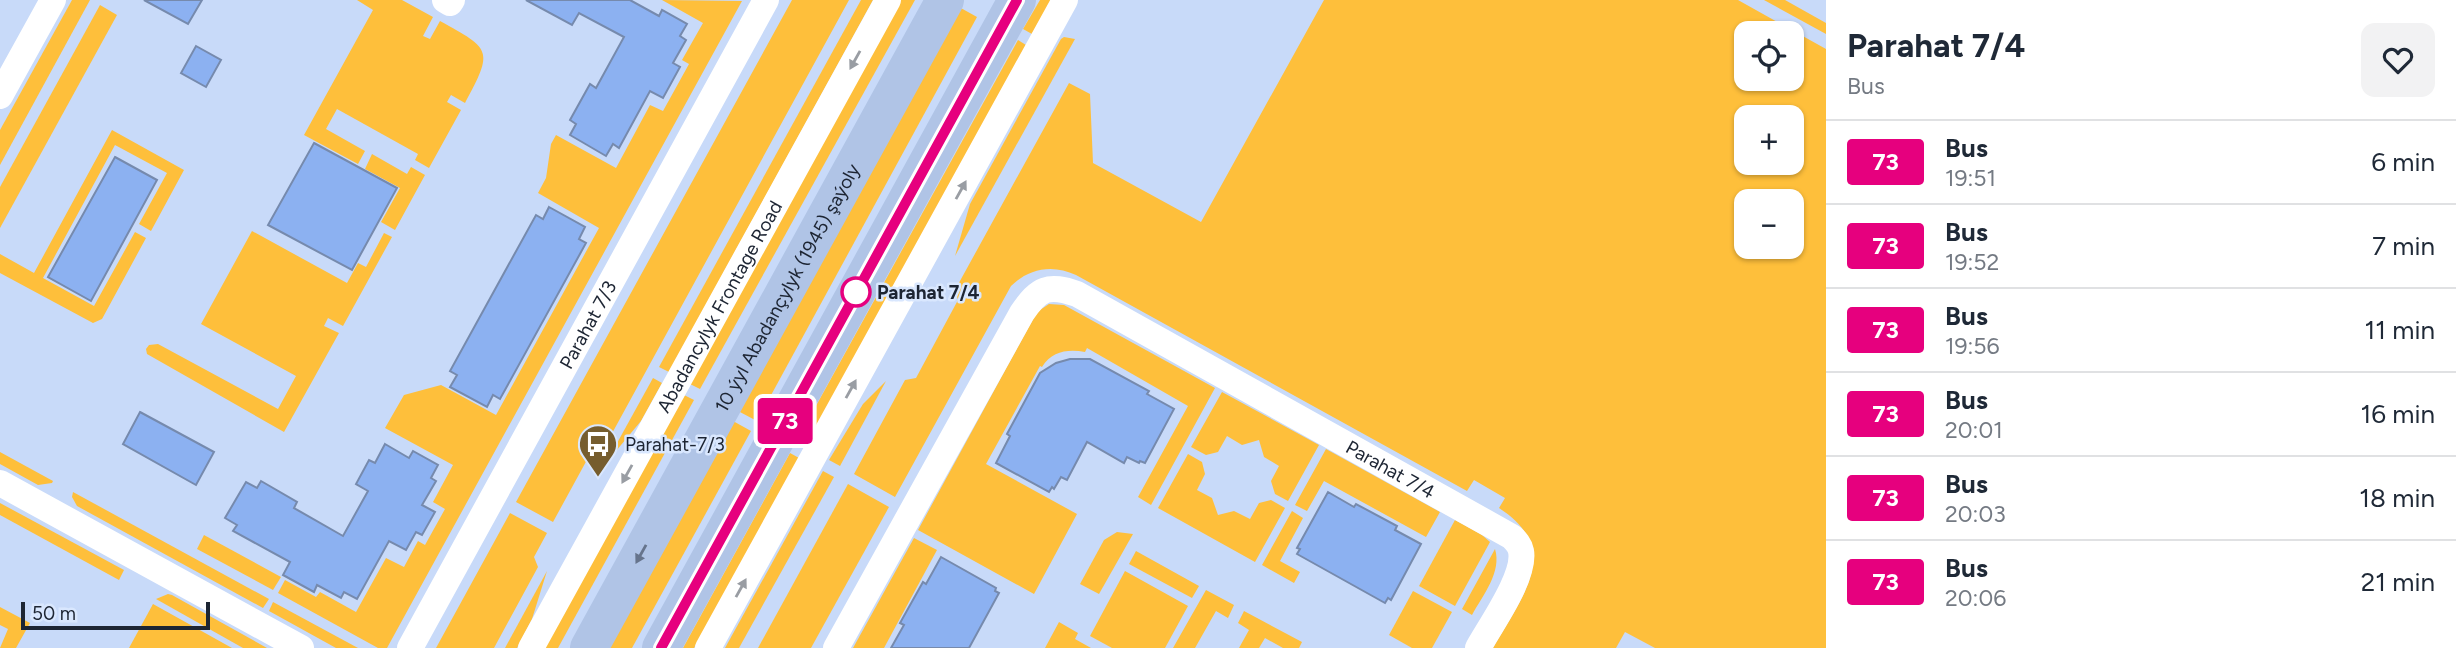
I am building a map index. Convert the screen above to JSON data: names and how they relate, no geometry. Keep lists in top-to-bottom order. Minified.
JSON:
{"streets":{"main road":["10 ýyl Abadançylyk (1945) şaýoly"],"street":["Abadancylyk Frontage Road","Parahat 7/3","Parahat 7/4"]},"places":{"other":["Parahat 7/4"],"bus stop":["Parahat-7/3"]},"lines":["bus line 73"],"scale_bar":"50 m","page":{"on_map":"73","heading":["Parahat 7/4","Bus"],"map_buttons":["+","−"],"list":[{"mark":"73","name":"Bus","note":"19:51","value":"6 min"},{"mark":"73","name":"Bus","note":"19:52","value":"7 min"},{"mark":"73","name":"Bus","note":"19:56","value":"11 min"},{"mark":"73","name":"Bus","note":"20:01","value":"16 min"},{"mark":"73","name":"Bus","note":"20:03","value":"18 min"},{"mark":"73","name":"Bus","note":"20:06","value":"21 min"}],"scale":"50 m"}}
